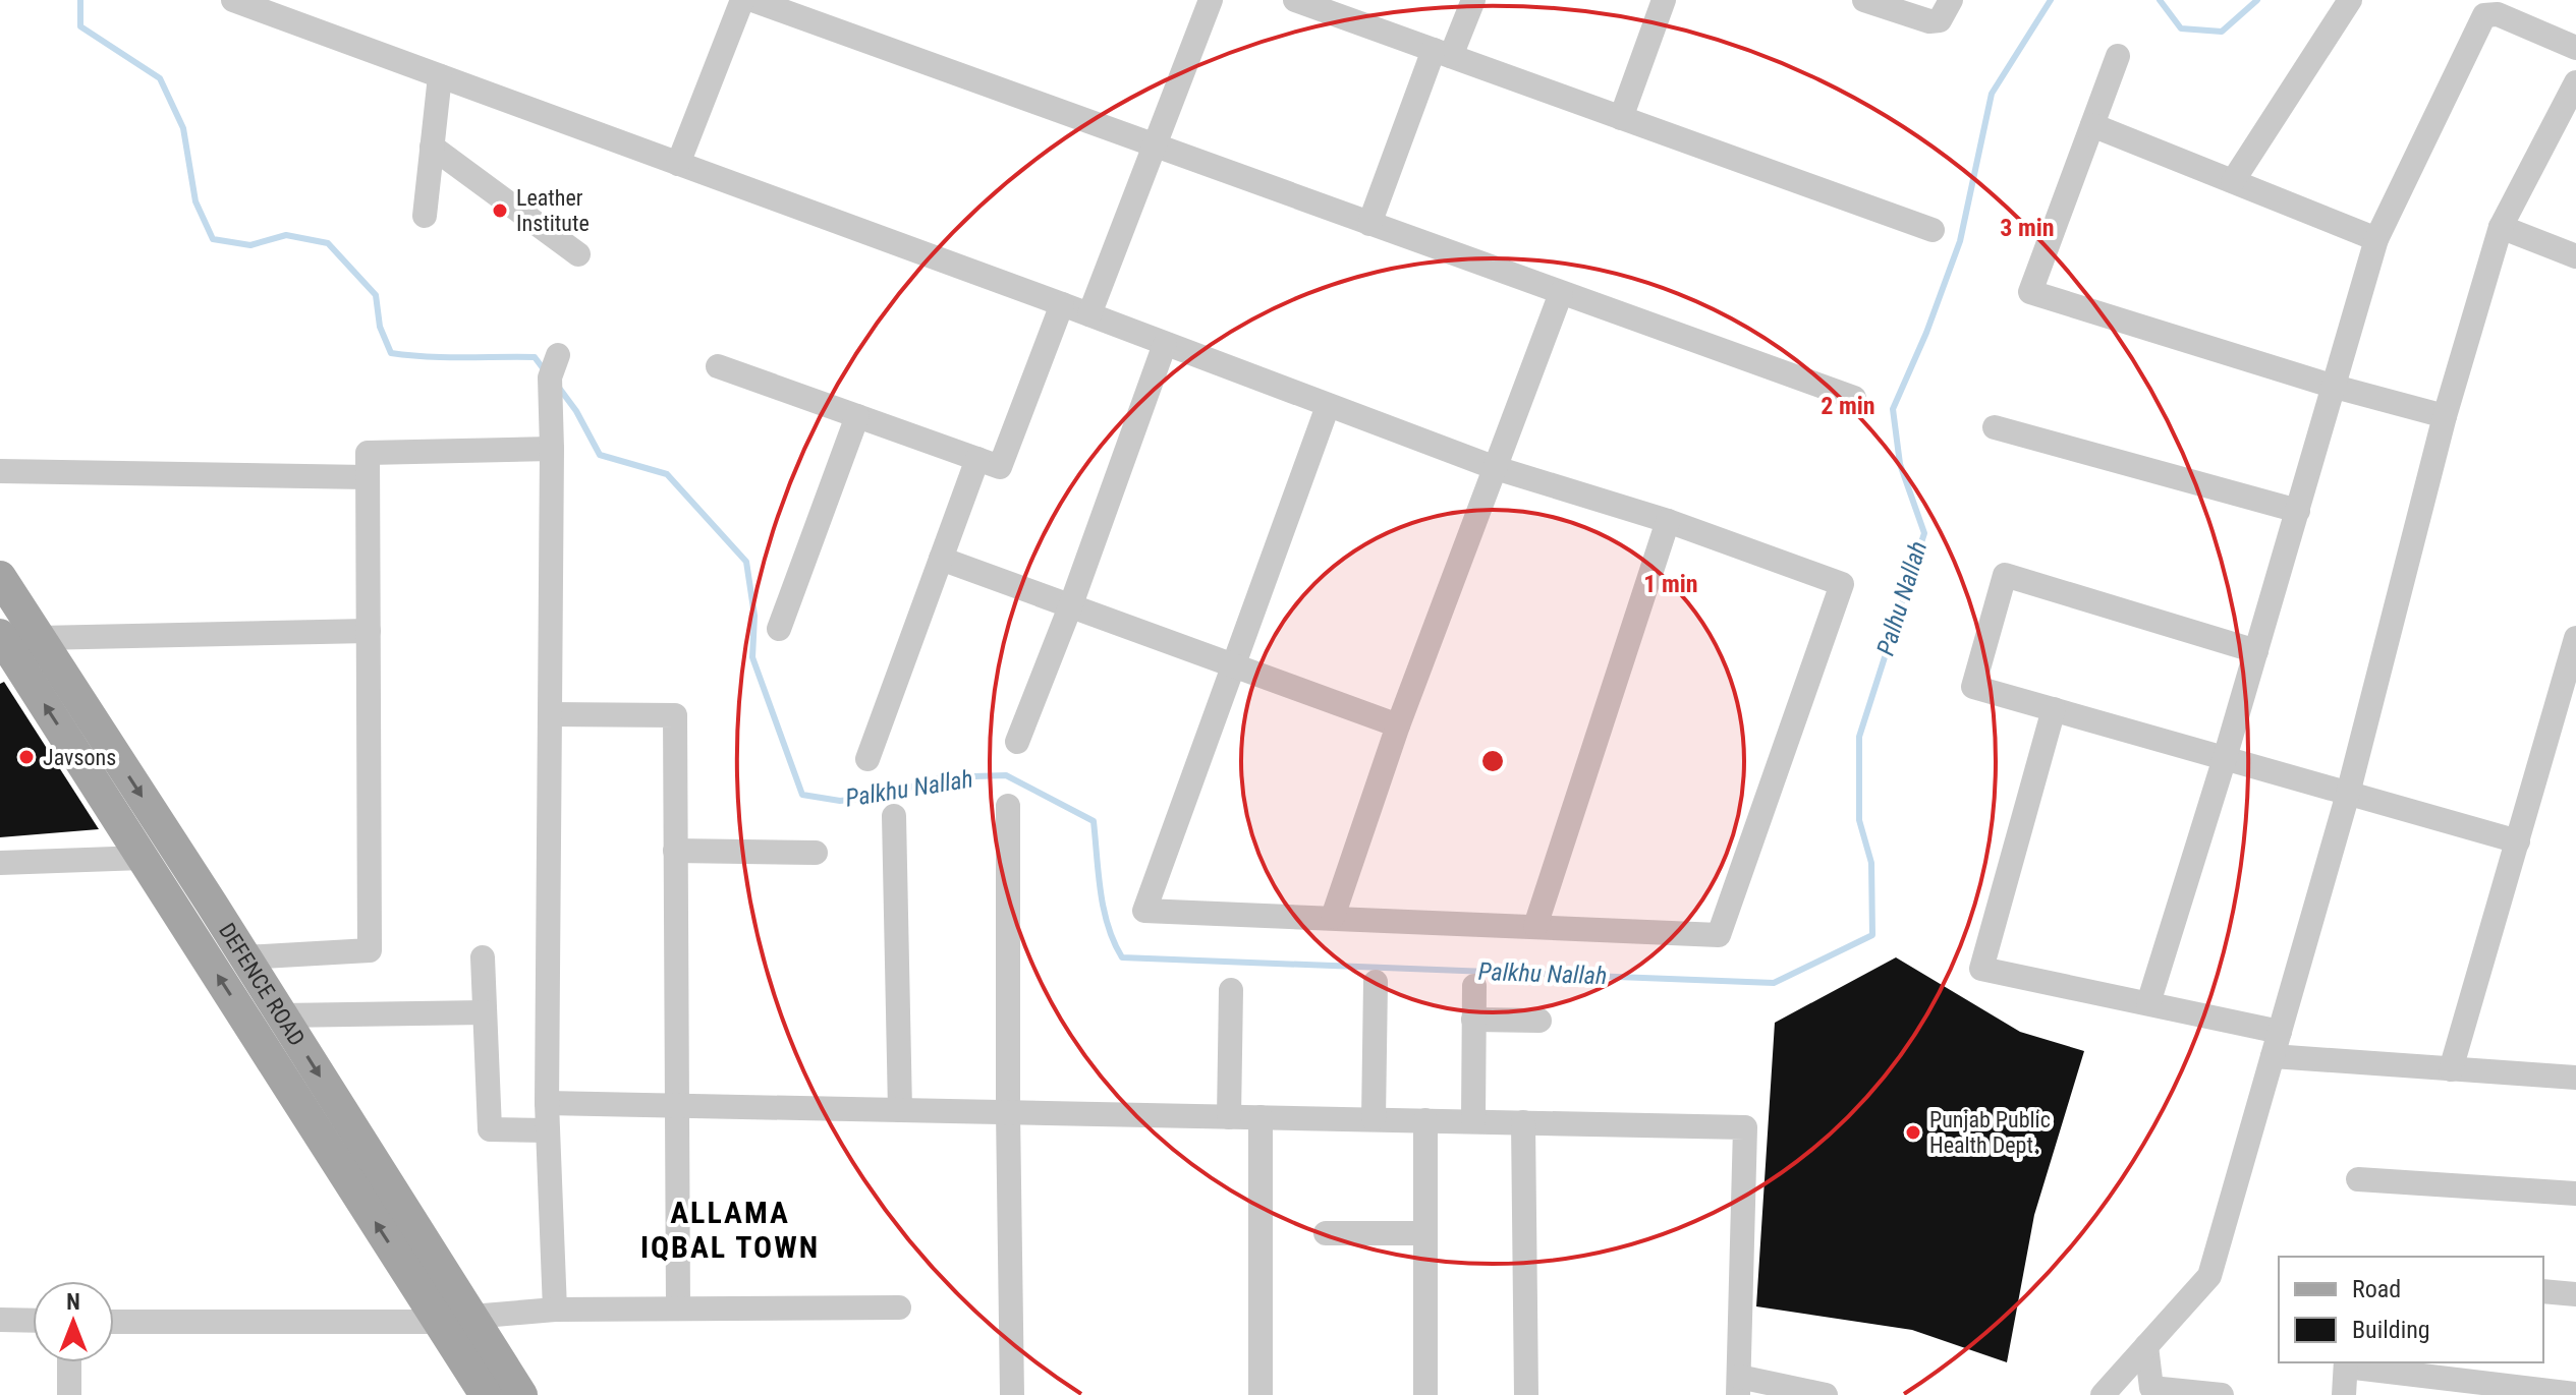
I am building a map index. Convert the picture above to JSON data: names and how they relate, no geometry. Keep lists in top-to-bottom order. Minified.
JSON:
{"streets":{"main road":["DEFENCE ROAD"]},"districts":["ALLAMA IQBAL TOWN"],"water":["Palhu Nallah","Palkhu Nallah"],"places":["Leather Institute","Javsons","Punjab Public Health Dept."],"legend":["Road","Building"],"north":"top","rings":["3 min","2 min","1 min"]}
